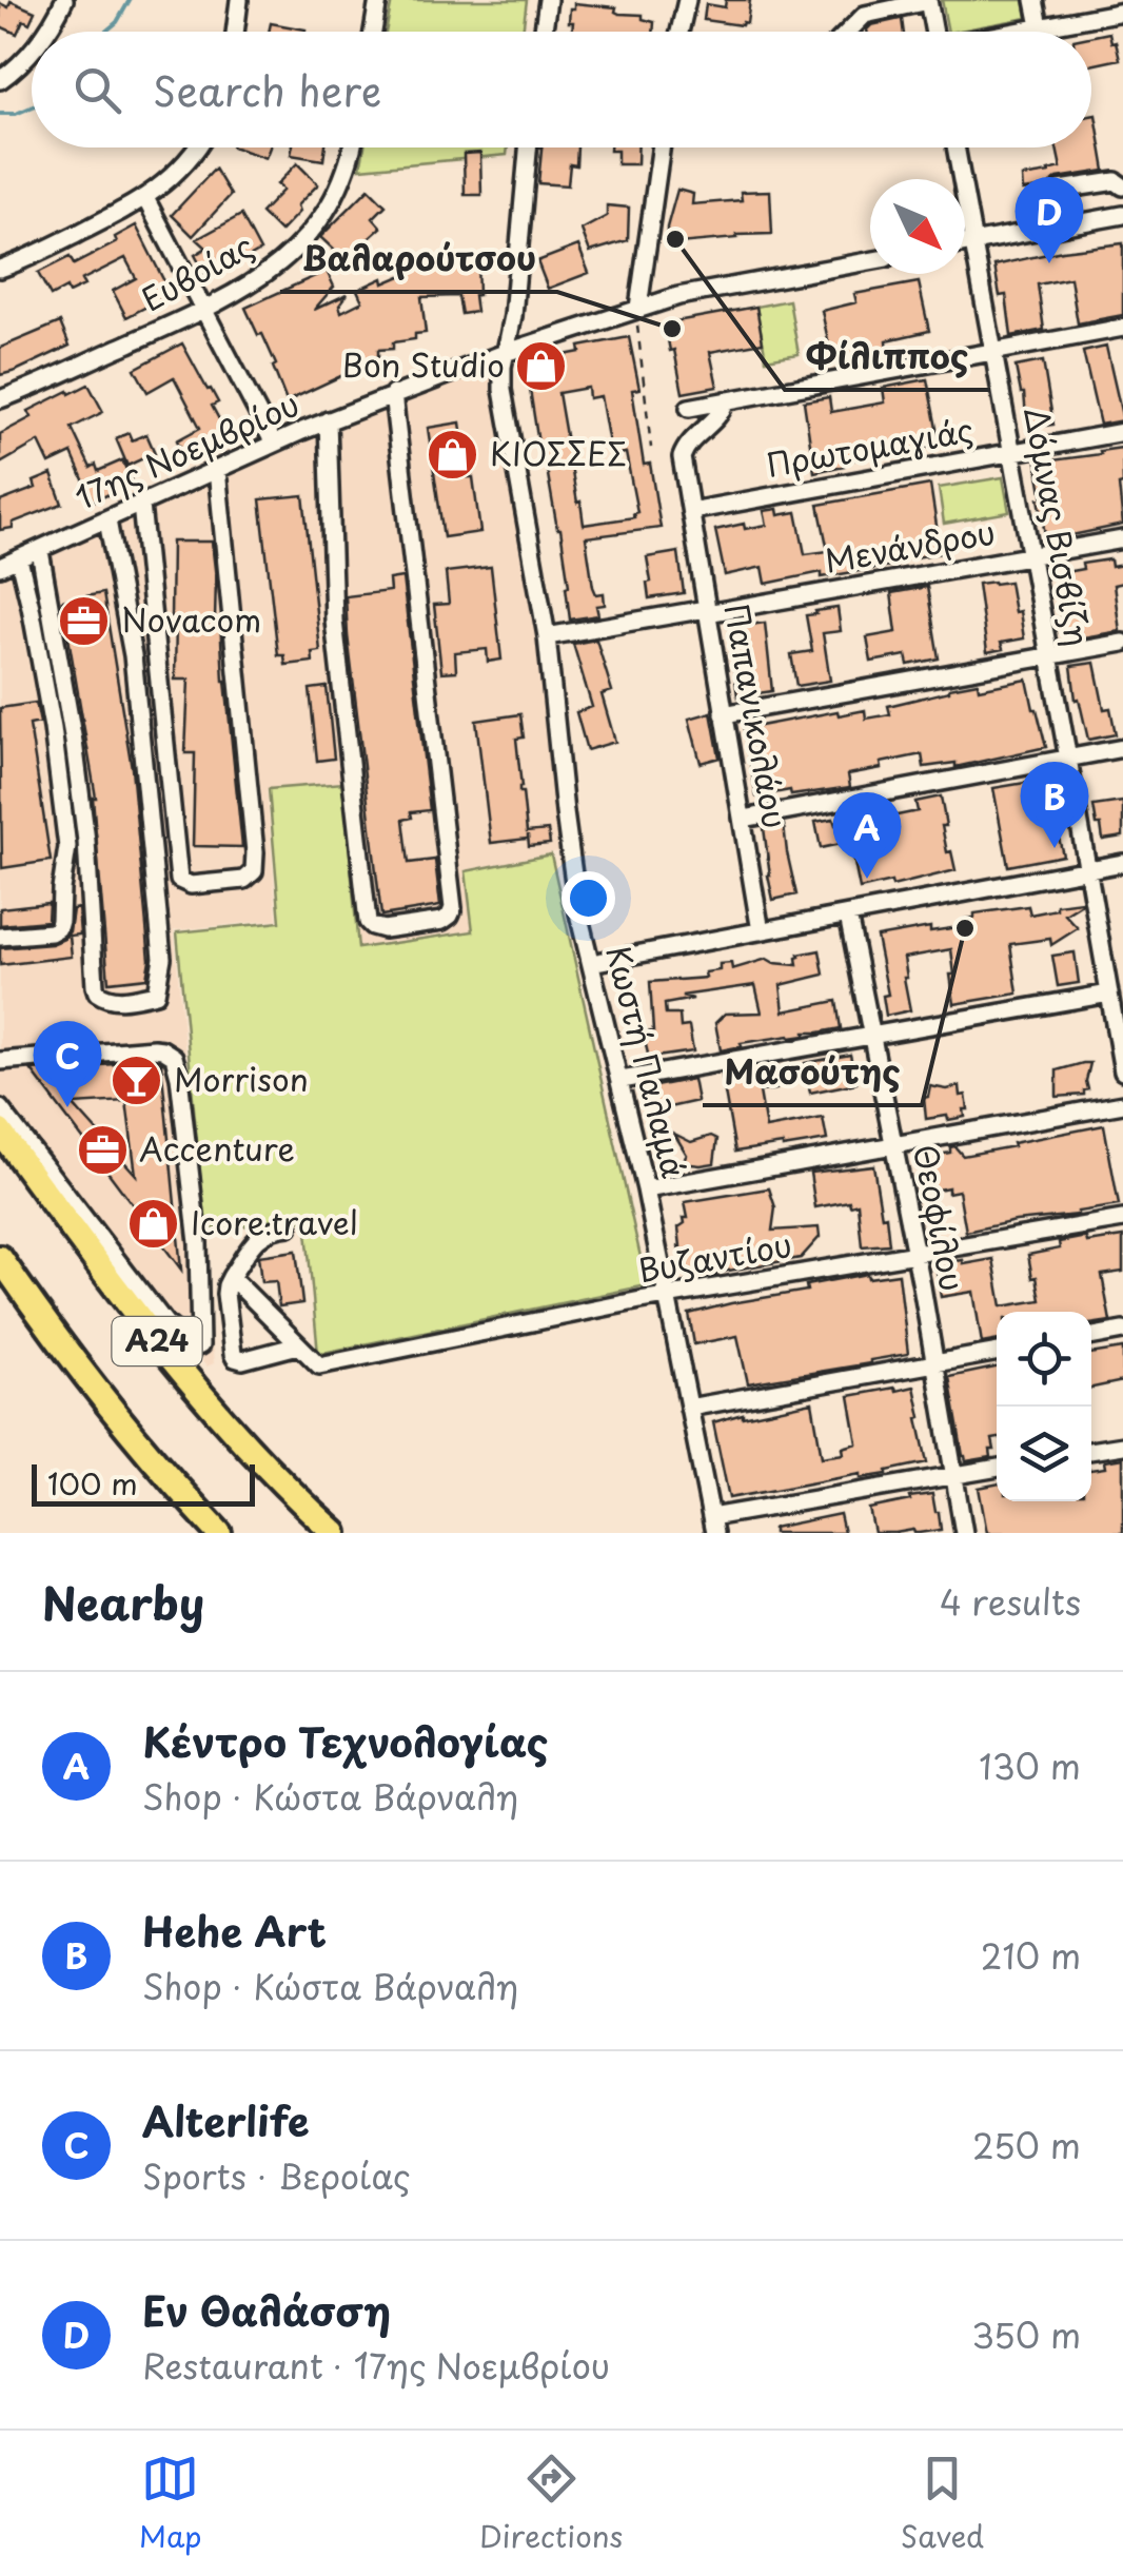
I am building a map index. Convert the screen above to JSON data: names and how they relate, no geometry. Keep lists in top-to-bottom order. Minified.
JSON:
{"streets":{"highway":["Α24"],"street":["Ευβοίας","Πρωτομαγιάς","17ης Νοεμβρίου","Δόμνας Βισβίζη","Μενάνδρου","Παπανικολάου","Κωστή Παλαμά","Θεοφίλου","Βυζαντίου"]},"crossings":[["Πρωτομαγιάς","Δόμνας Βισβίζη"],["Πρωτομαγιάς","Παπανικολάου"],["17ης Νοεμβρίου","Κωστή Παλαμά"],["Δόμνας Βισβίζη","Μενάνδρου"],["Μενάνδρου","Παπανικολάου"],["Μενάνδρου","Κωστή Παλαμά"],["Κωστή Παλαμά","Βυζαντίου"],["Θεοφίλου","Βυζαντίου"]],"places":{"other":["Φίλιππος","Βαλαρούτσου","Μασούτης"],"shop":["Bon Studio","ΚΙΟΣΣΕΣ","Icore.travel"],"office":["Novacom","Accenture"],"bar":["Morrison"]},"scale_bar":"100 m","north":"bottom right","page":{"search":"Search here","pins":["D","B","A","C"],"scale":"100 m","heading":["Nearby","4 results"],"list":[{"mark":"A","name":"Κέντρο Τεχνολογίας","note":"Shop · Κώστα Βάρναλη","value":"130 m"},{"mark":"B","name":"Hehe Art","note":"Shop · Κώστα Βάρναλη","value":"210 m"},{"mark":"C","name":"Alterlife","note":"Sports · Βεροίας","value":"250 m"},{"mark":"D","name":"Εν Θαλάσση","note":"Restaurant · 17ης Νοεμβρίου","value":"350 m"}],"nav":["Map","Directions","Saved"]}}
